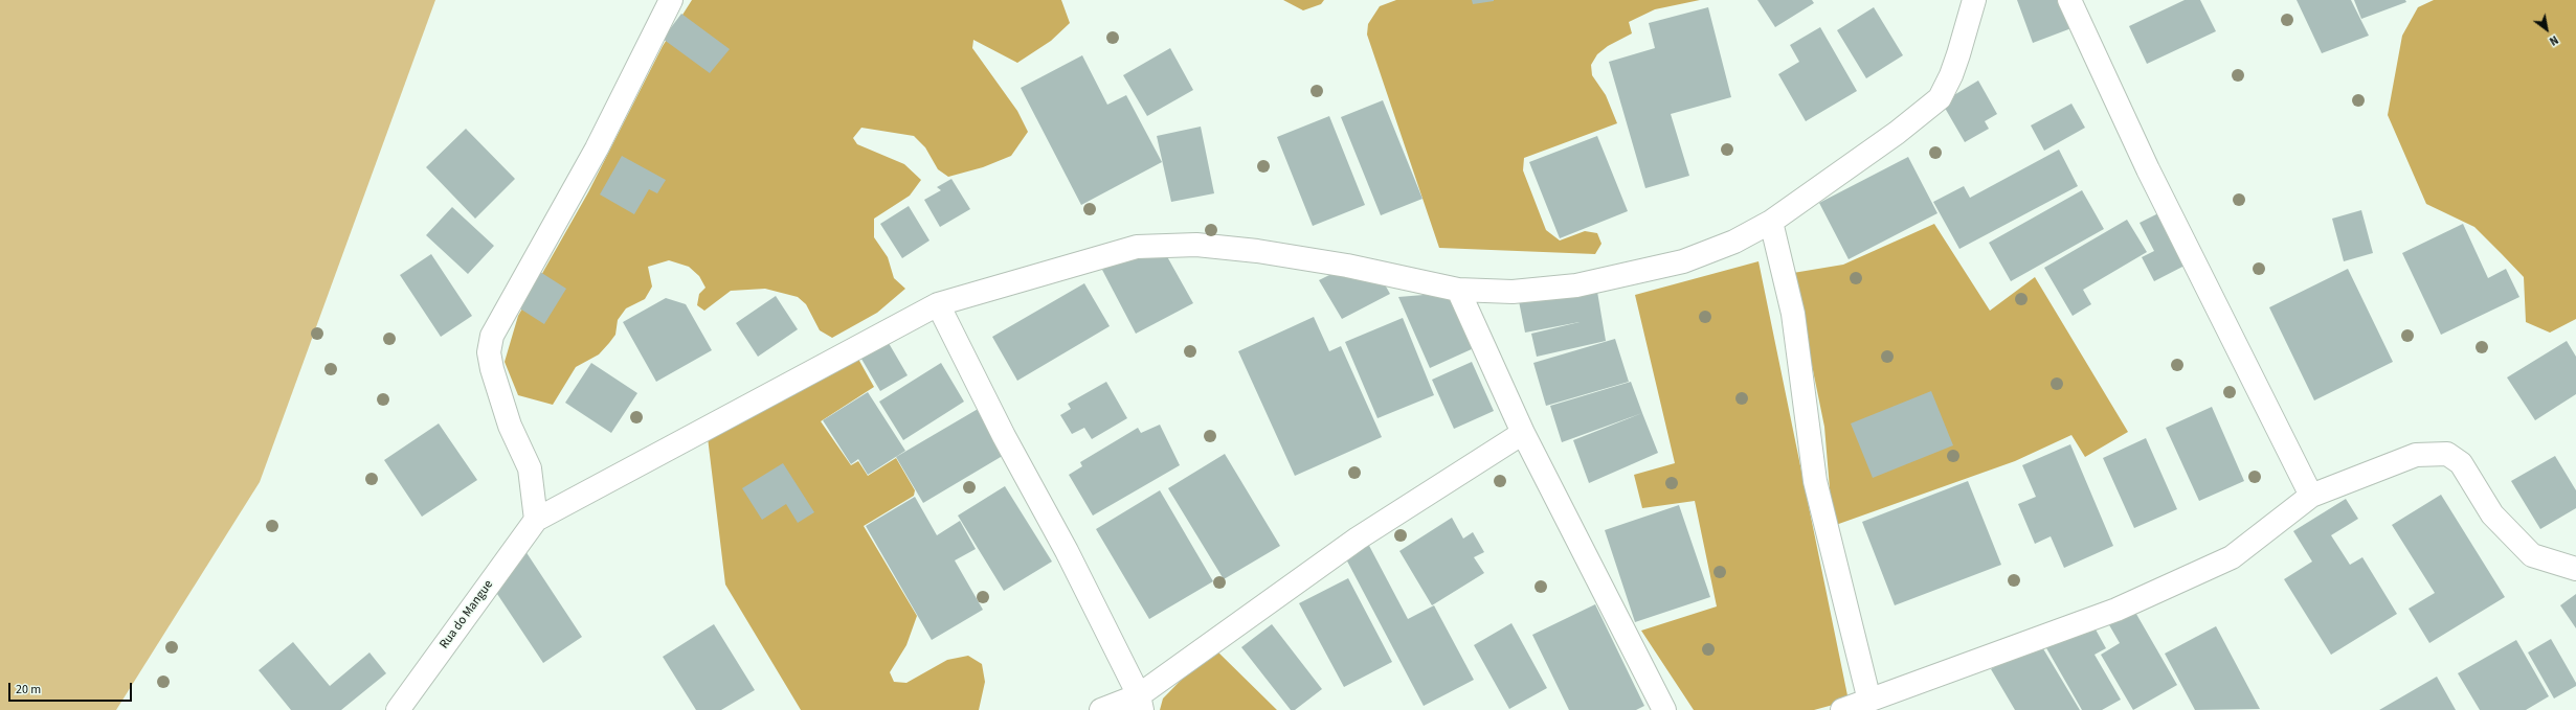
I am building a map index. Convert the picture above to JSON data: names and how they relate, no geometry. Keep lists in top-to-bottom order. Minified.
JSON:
{"streets":{"street":["Rua do Mangue"]},"scale_bar":"20 m","north":"bottom right"}
